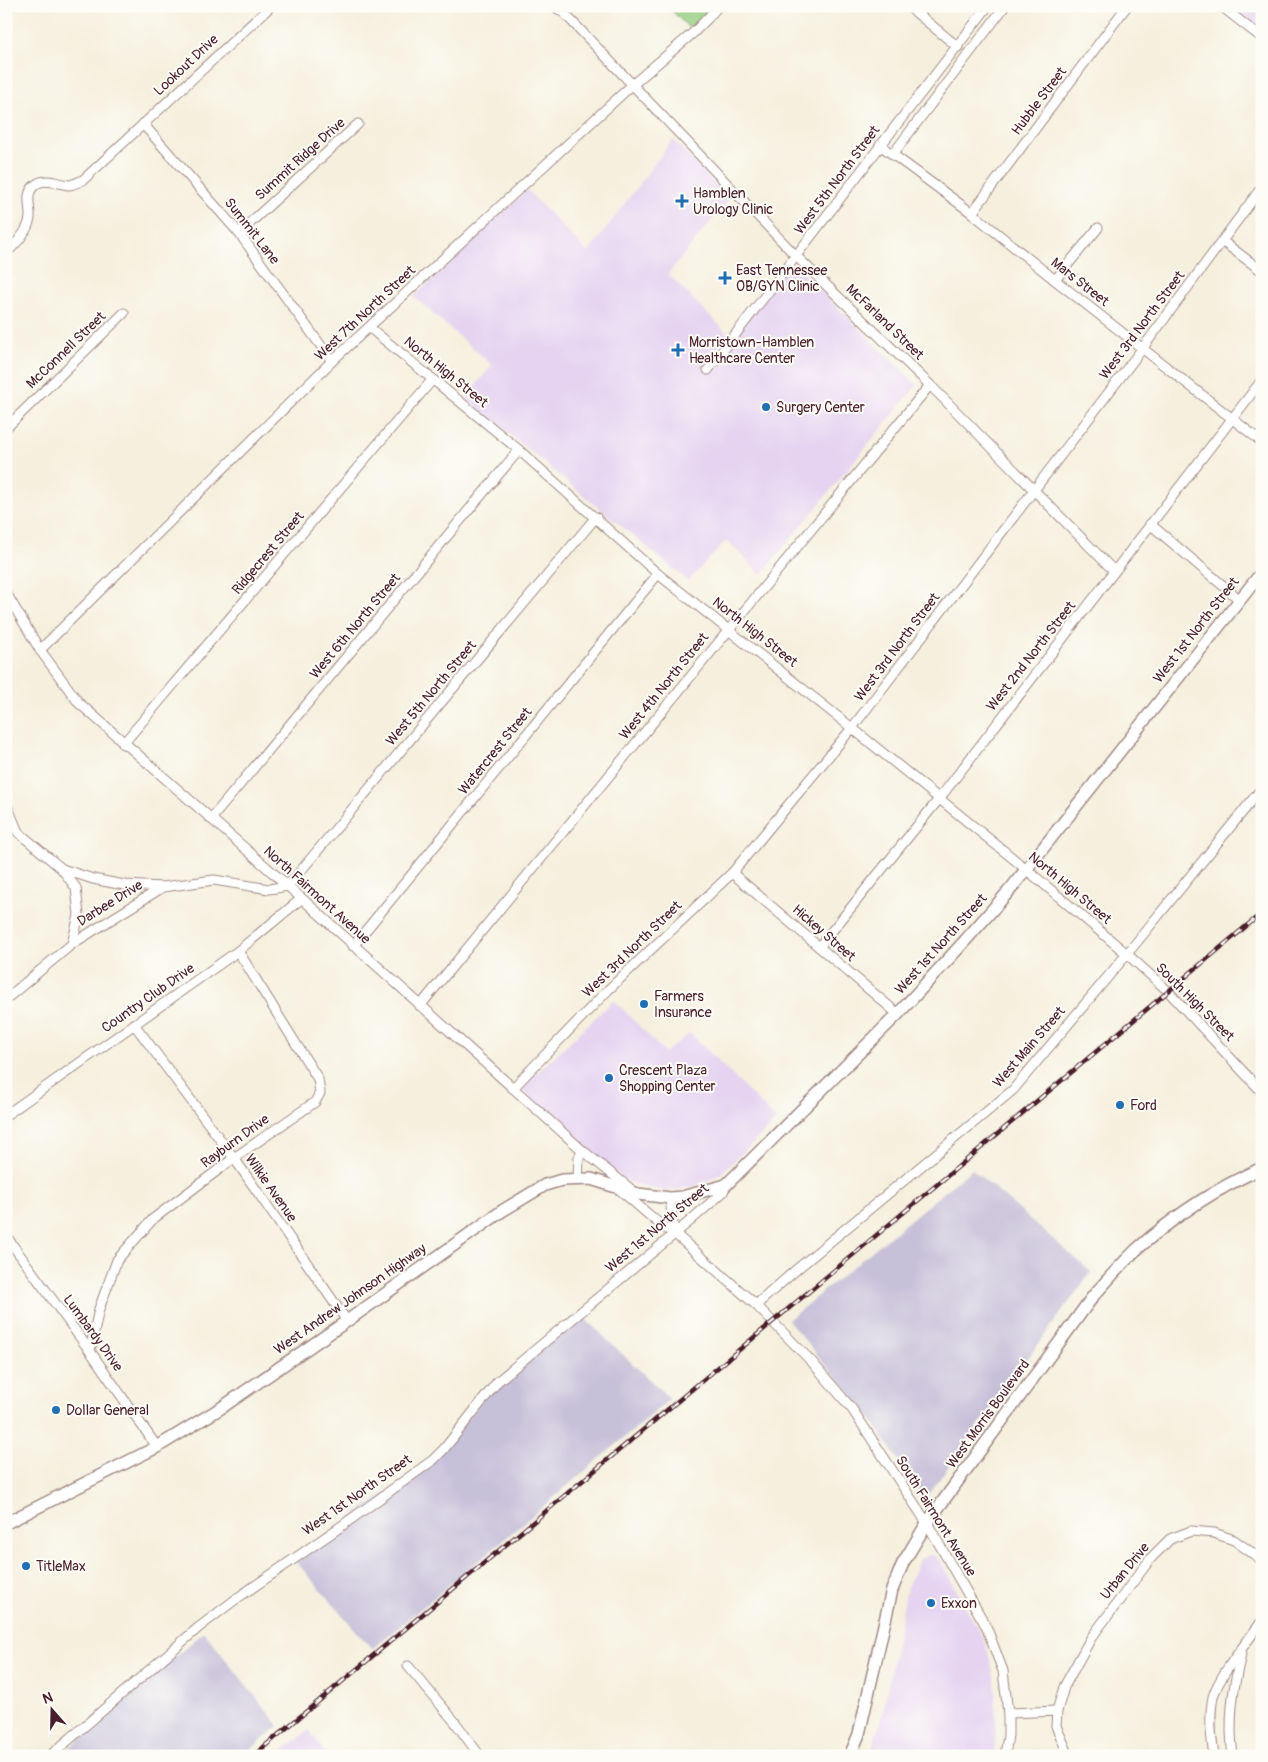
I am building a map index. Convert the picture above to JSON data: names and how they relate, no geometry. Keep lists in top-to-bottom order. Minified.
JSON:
{"streets":{"main road":["West 1st North Street","West Andrew Johnson Highway","West Morris Boulevard"],"street":["Lookout Drive","Hubble Street","Summit Ridge Drive","West 5th North Street","Summit Lane","Mars Street","West 7th North Street","McFarland Street","West 3rd North Street","McConnell Street","North High Street","Ridgecrest Street","West 6th North Street","West 2nd North Street","West 4th North Street","Watercrest Street","North Fairmont Avenue","Darbee Drive","Hickey Street","Country Club Drive","South High Street","West Main Street","Rayburn Drive","Wilkie Avenue","Lumbardy Drive","South Fairmont Avenue","Urban Drive"]},"crossings":[["Lookout Drive","Summit Lane"],["Hubble Street","Mars Street"],["Summit Ridge Drive","Summit Lane"],["West 5th North Street","Mars Street"],["West 5th North Street","McFarland Street"],["West 5th North Street","North High Street"],["West 5th North Street","North Fairmont Avenue"],["West 5th North Street","Darbee Drive"],["Summit Lane","West 7th North Street"],["Mars Street","West 3rd North Street"],["Mars Street","West 2nd North Street"],["West 7th North Street","McFarland Street"],["West 7th North Street","North High Street"],["West 7th North Street","North Fairmont Avenue"],["McFarland Street","West 3rd North Street"],["McFarland Street","West 2nd North Street"],["McFarland Street","West 4th North Street"],["West 3rd North Street","North High Street"],["West 3rd North Street","North Fairmont Avenue"],["West 3rd North Street","Hickey Street"],["North High Street","Ridgecrest Street"],["North High Street","West 6th North Street"],["North High Street","West 1st North Street"],["North High Street","West 2nd North Street"],["North High Street","West 4th North Street"],["North High Street","Watercrest Street"],["North High Street","South High Street"],["North High Street","West Main Street"],["Ridgecrest Street","North Fairmont Avenue"],["West 6th North Street","North Fairmont Avenue"],["West 1st North Street","Hickey Street"],["West 1st North Street","West Andrew Johnson Highway"],["West 2nd North Street","Hickey Street"],["West 4th North Street","North Fairmont Avenue"],["Watercrest Street","North Fairmont Avenue"],["North Fairmont Avenue","Darbee Drive"],["North Fairmont Avenue","Country Club Drive"],["North Fairmont Avenue","West Andrew Johnson Highway"],["Country Club Drive","Rayburn Drive"],["Country Club Drive","Wilkie Avenue"],["South High Street","West Main Street"],["West Main Street","South Fairmont Avenue"],["Rayburn Drive","Wilkie Avenue"],["Rayburn Drive","Lumbardy Drive"],["Wilkie Avenue","West Andrew Johnson Highway"],["West Andrew Johnson Highway","Lumbardy Drive"],["West Morris Boulevard","South Fairmont Avenue"]],"places":{"health":["Hamblen Urology Clinic","East Tennessee OB/GYN Clinic","Morristown-Hamblen Healthcare Center"],"other":["Surgery Center","Farmers Insurance","Crescent Plaza Shopping Center","Ford","Dollar General","TitleMax","Exxon"]},"north":"top"}
